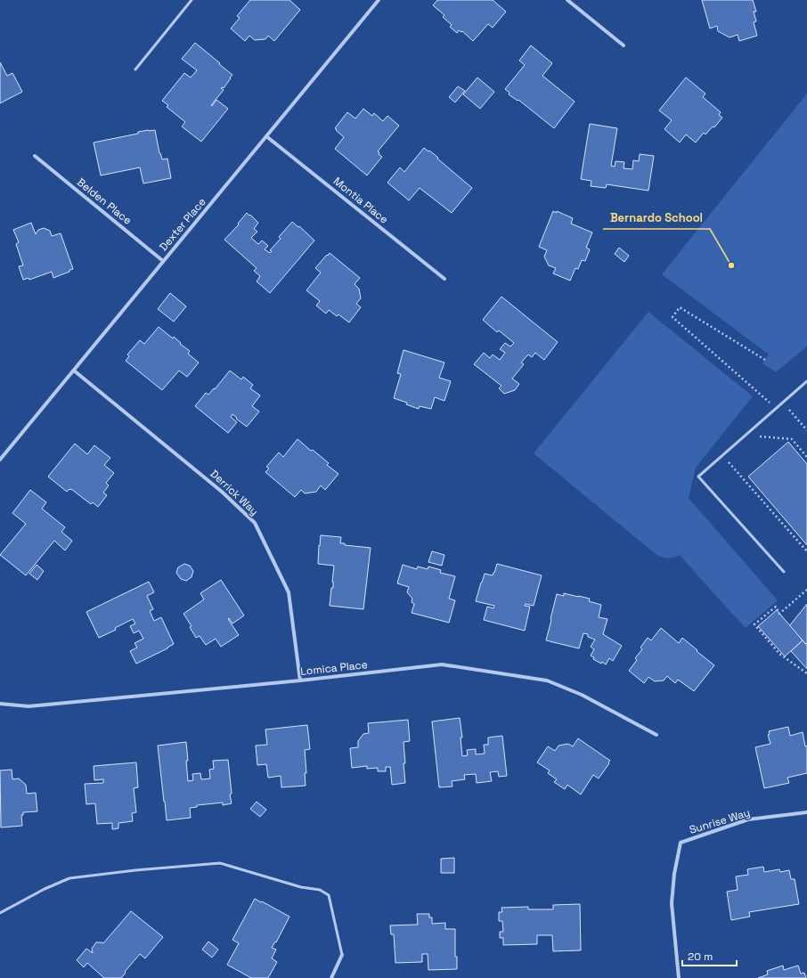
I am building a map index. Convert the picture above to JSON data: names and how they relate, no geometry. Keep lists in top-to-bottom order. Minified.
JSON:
{"streets":{"street":["Montia Place","Belden Place","Dexter Place","Derrick Way","Lomica Place","Sunrise Way"]},"crossings":[["Montia Place","Dexter Place"],["Belden Place","Dexter Place"],["Dexter Place","Derrick Way"],["Derrick Way","Lomica Place"]],"places":["Bernardo School"],"scale_bar":"20 m"}
